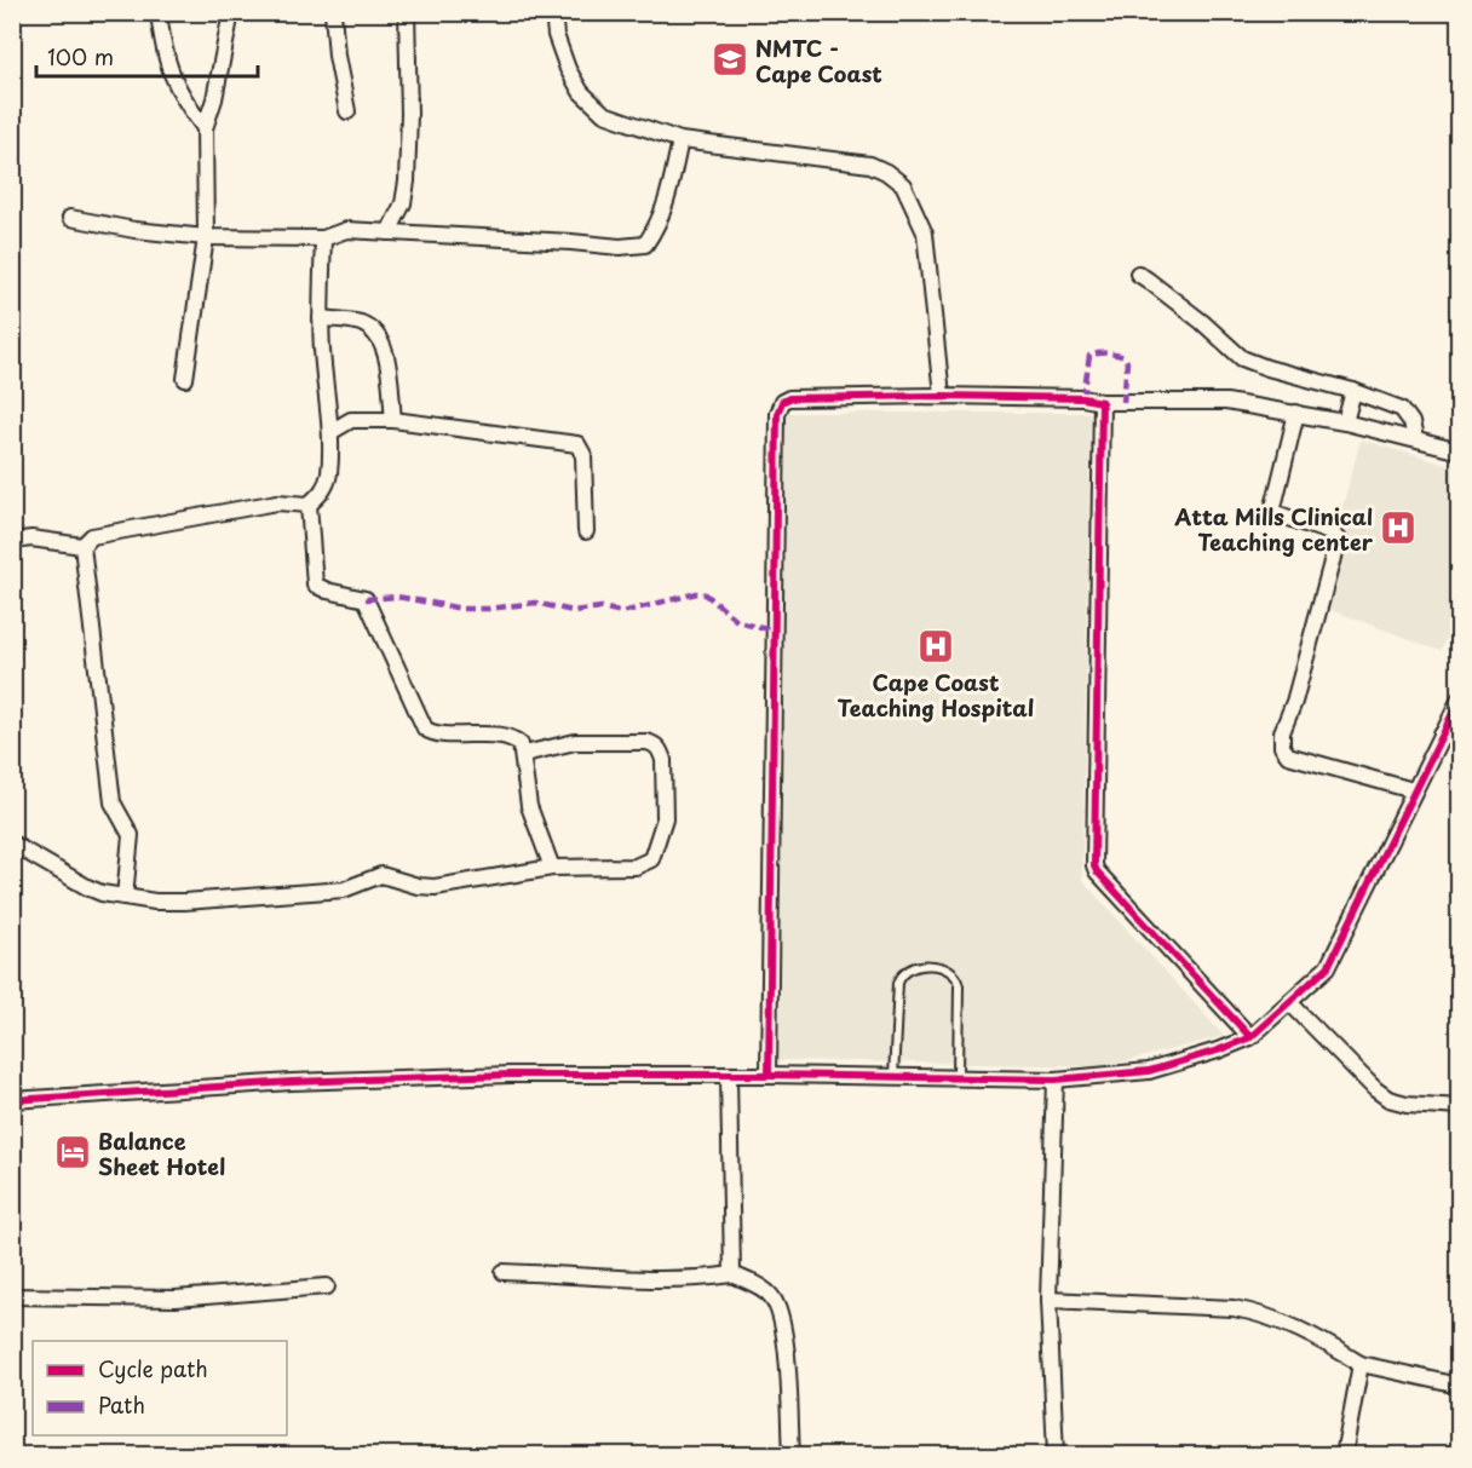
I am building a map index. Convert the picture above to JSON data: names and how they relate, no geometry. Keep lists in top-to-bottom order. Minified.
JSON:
{"places":{"school or university":["NMTC - Cape Coast"],"hospital":["Atta Mills Clinical Teaching center","Cape Coast Teaching Hospital"],"hotel":["Balance Sheet Hotel"]},"legend":["Cycle path","Path"],"scale_bar":"100 m"}
